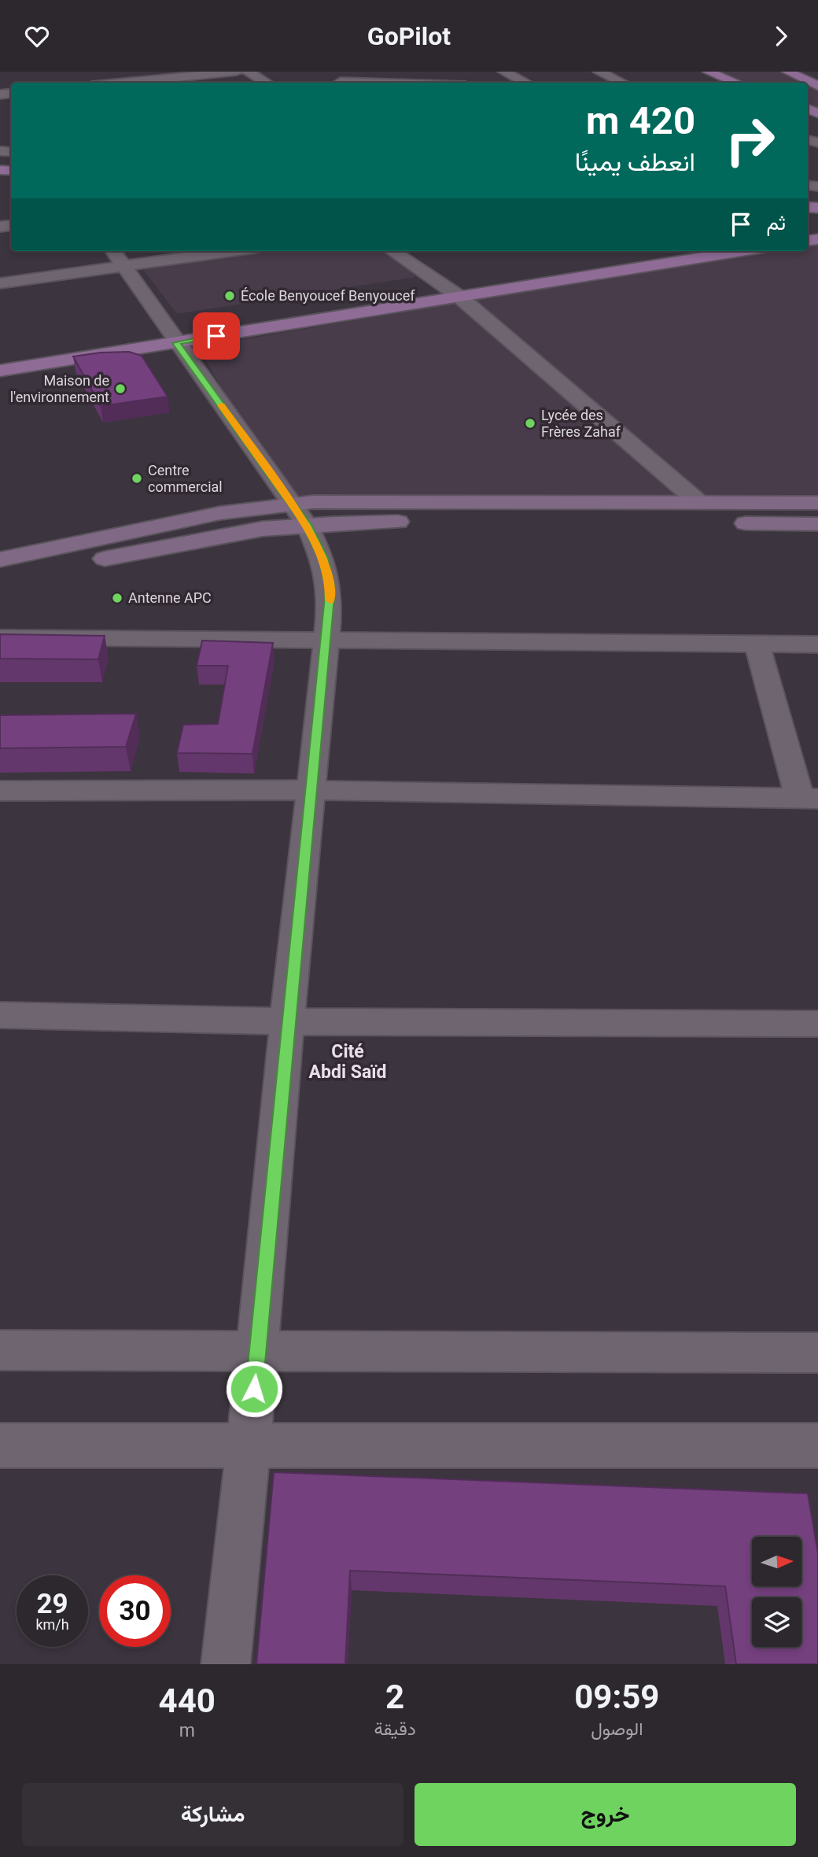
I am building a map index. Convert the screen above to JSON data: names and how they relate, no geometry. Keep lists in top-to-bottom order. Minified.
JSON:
{"districts":["Cité Abdi Saïd"],"places":["École Benyoucef Benyoucef","Maison de l'environnement","Lycée des Frères Zahaf","Centre commercial","Antenne APC"],"north":"right","page":{"header":"GoPilot","turn":["420 m","انعطف يمينًا"],"then":"ثم","speed":"29 km/h","limit":"30","eta":["09:59","الوصول","2","دقيقة","440","m"],"buttons":["خروج","مشاركة"]}}
